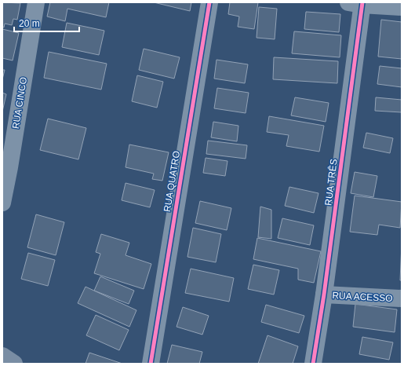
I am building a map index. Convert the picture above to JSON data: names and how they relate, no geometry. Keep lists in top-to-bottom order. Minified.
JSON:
{"streets":{"street":["RUA CINCO","RUA QUATRO","RUA TRÊS","RUA ACESSO"]},"crossings":[["RUA TRÊS","RUA ACESSO"]],"scale_bar":"20 m"}
